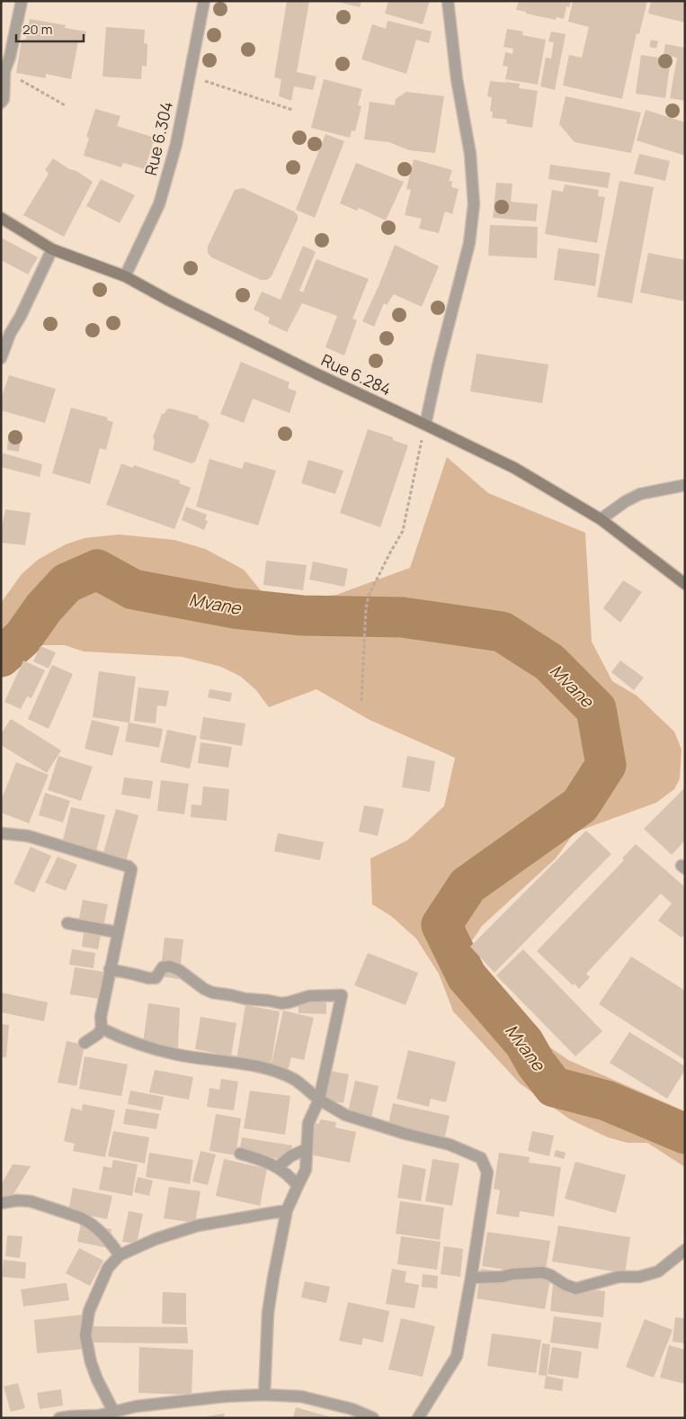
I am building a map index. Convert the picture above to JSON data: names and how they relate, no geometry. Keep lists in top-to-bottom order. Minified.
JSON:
{"streets":{"street":["Rue 6.304","Rue 6.284"]},"crossings":[["Rue 6.304","Rue 6.284"]],"water":["Mvane"],"scale_bar":"20 m"}
